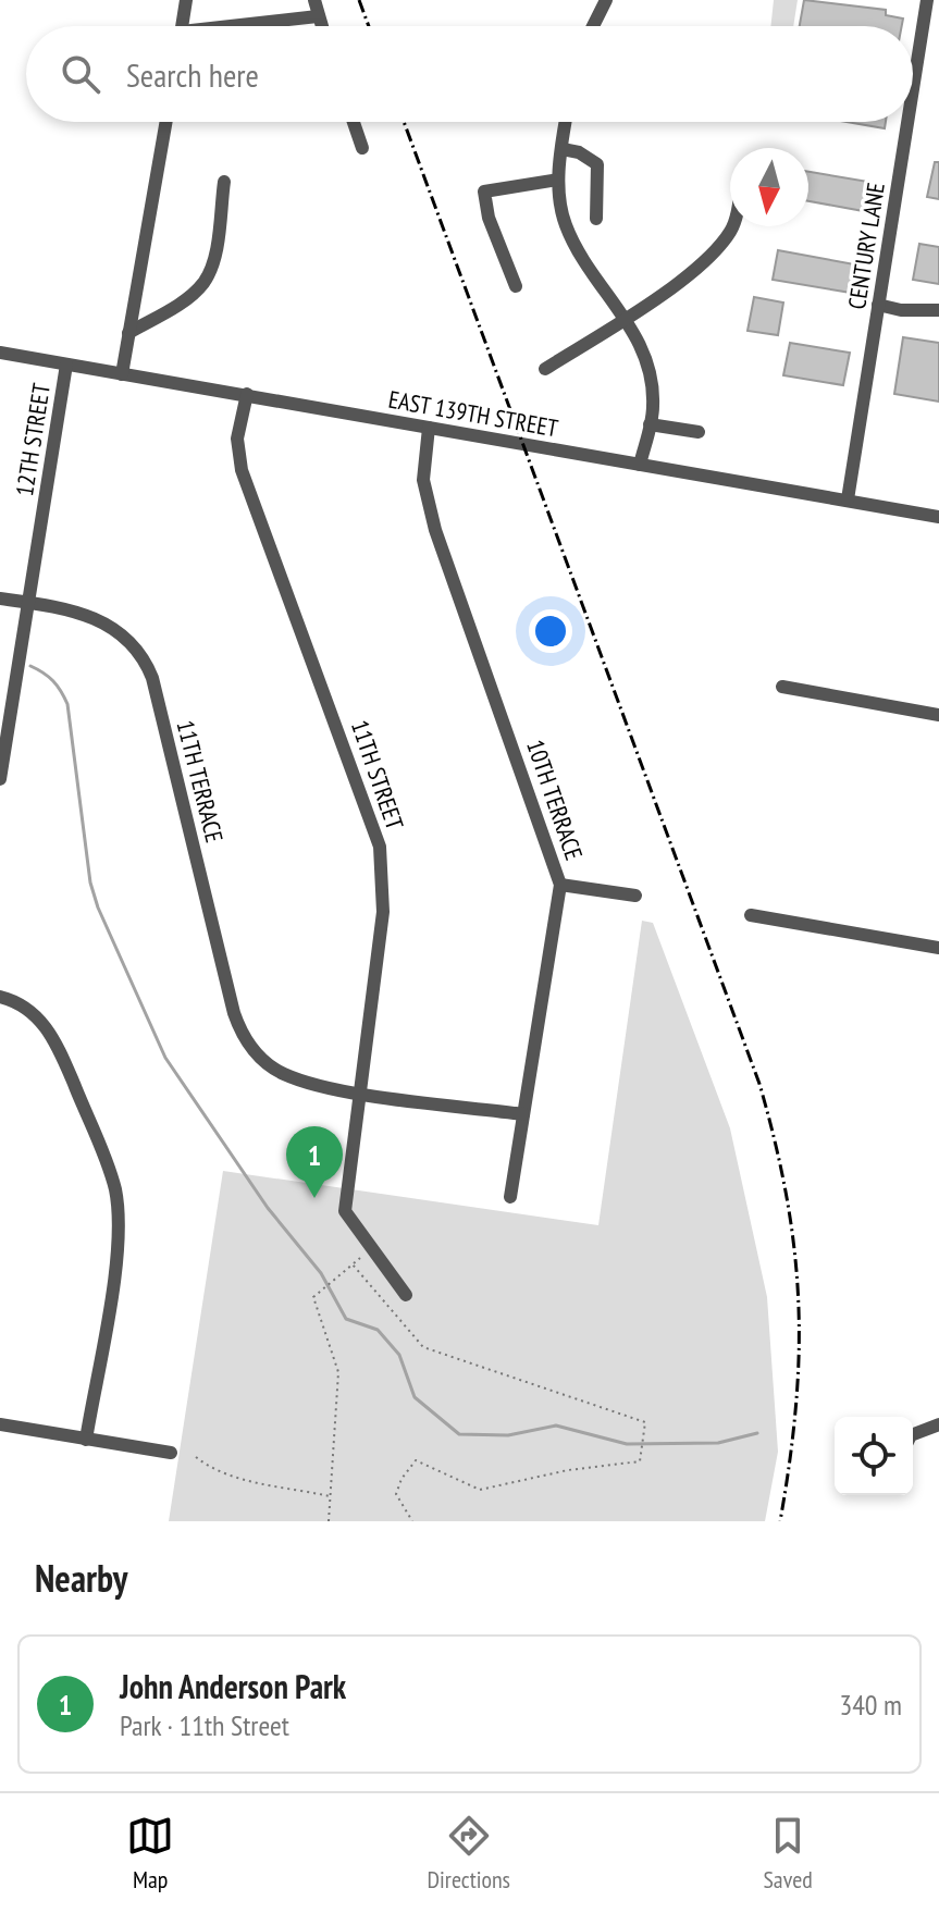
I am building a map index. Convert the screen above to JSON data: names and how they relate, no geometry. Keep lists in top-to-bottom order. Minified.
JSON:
{"streets":{"street":["CENTURY LANE","EAST 139TH STREET","12TH STREET","11TH STREET","11TH TERRACE","10TH TERRACE"]},"crossings":[["CENTURY LANE","EAST 139TH STREET"],["EAST 139TH STREET","12TH STREET"],["EAST 139TH STREET","11TH STREET"],["EAST 139TH STREET","10TH TERRACE"],["12TH STREET","11TH TERRACE"],["11TH STREET","11TH TERRACE"]],"north":"bottom","page":{"search":"Search here","pins":"1","heading":"Nearby","list":[{"mark":"1","name":"John Anderson Park","note":"Park · 11th Street","value":"340 m"}],"nav":["Map","Directions","Saved"]}}
